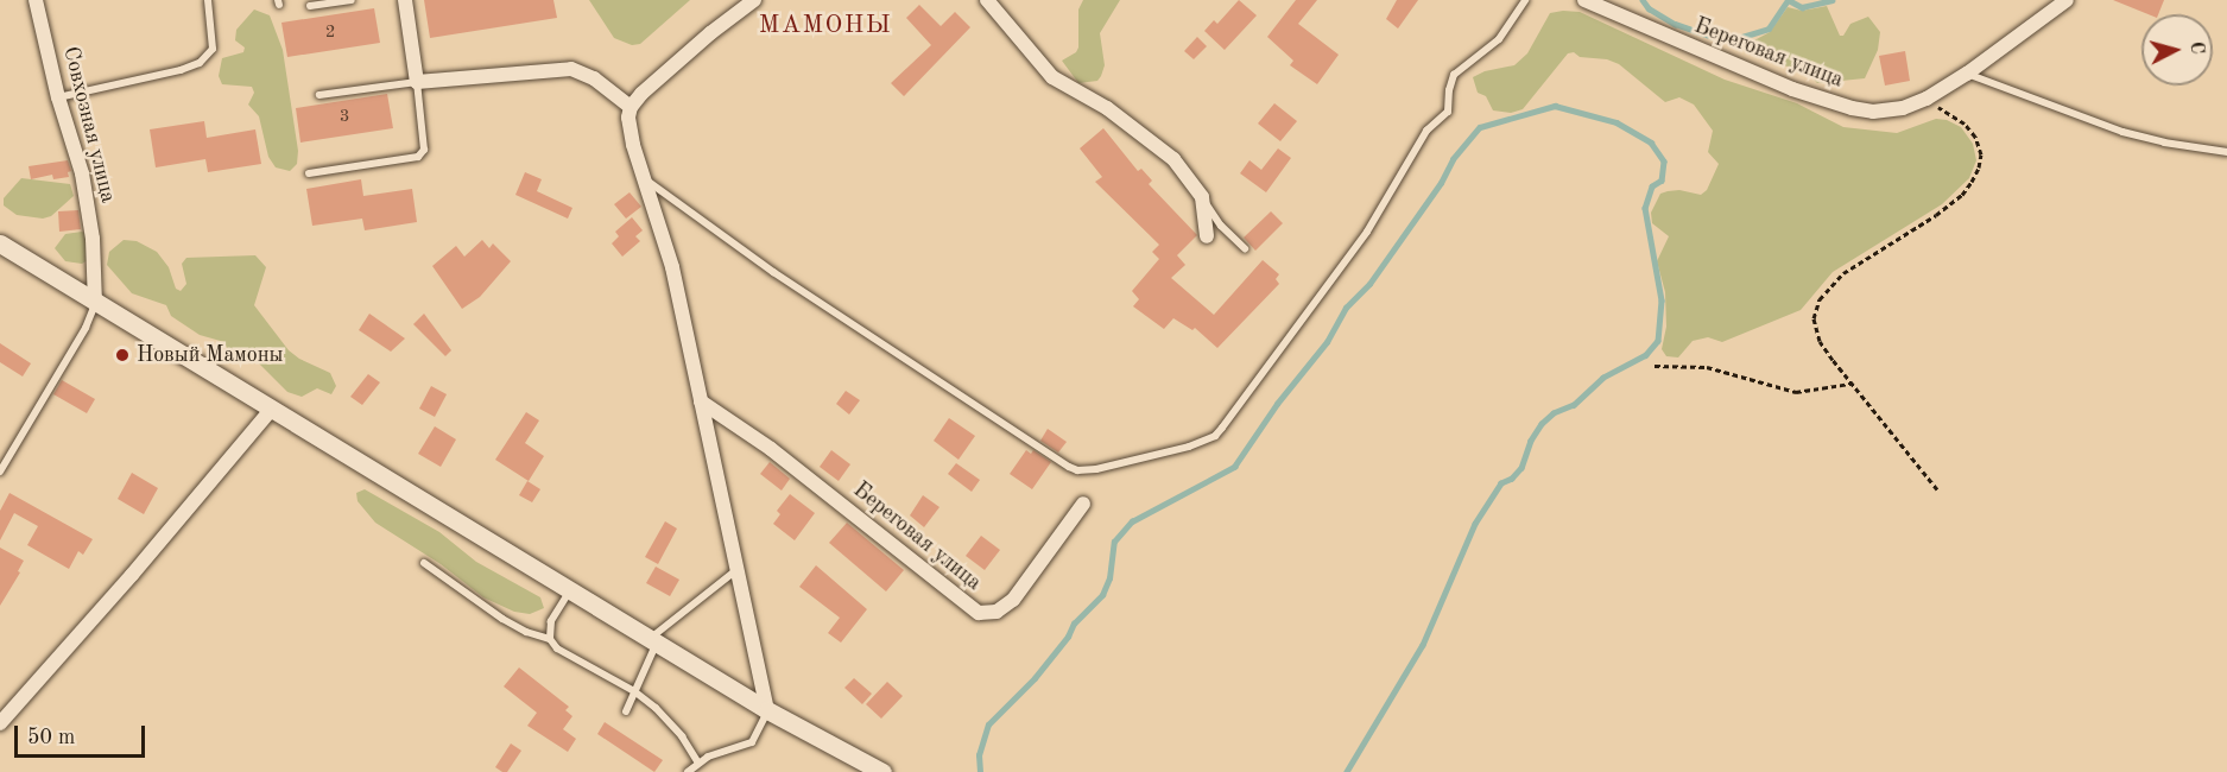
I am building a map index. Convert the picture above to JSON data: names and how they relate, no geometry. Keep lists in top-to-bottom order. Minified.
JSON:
{"streets":{"street":["Береговая улица","Совхозная улица"]},"districts":["МАМОНЫ"],"places":["Новый Мамоны"],"house_numbers":["2","3"],"scale_bar":"50 m","north":"right"}
